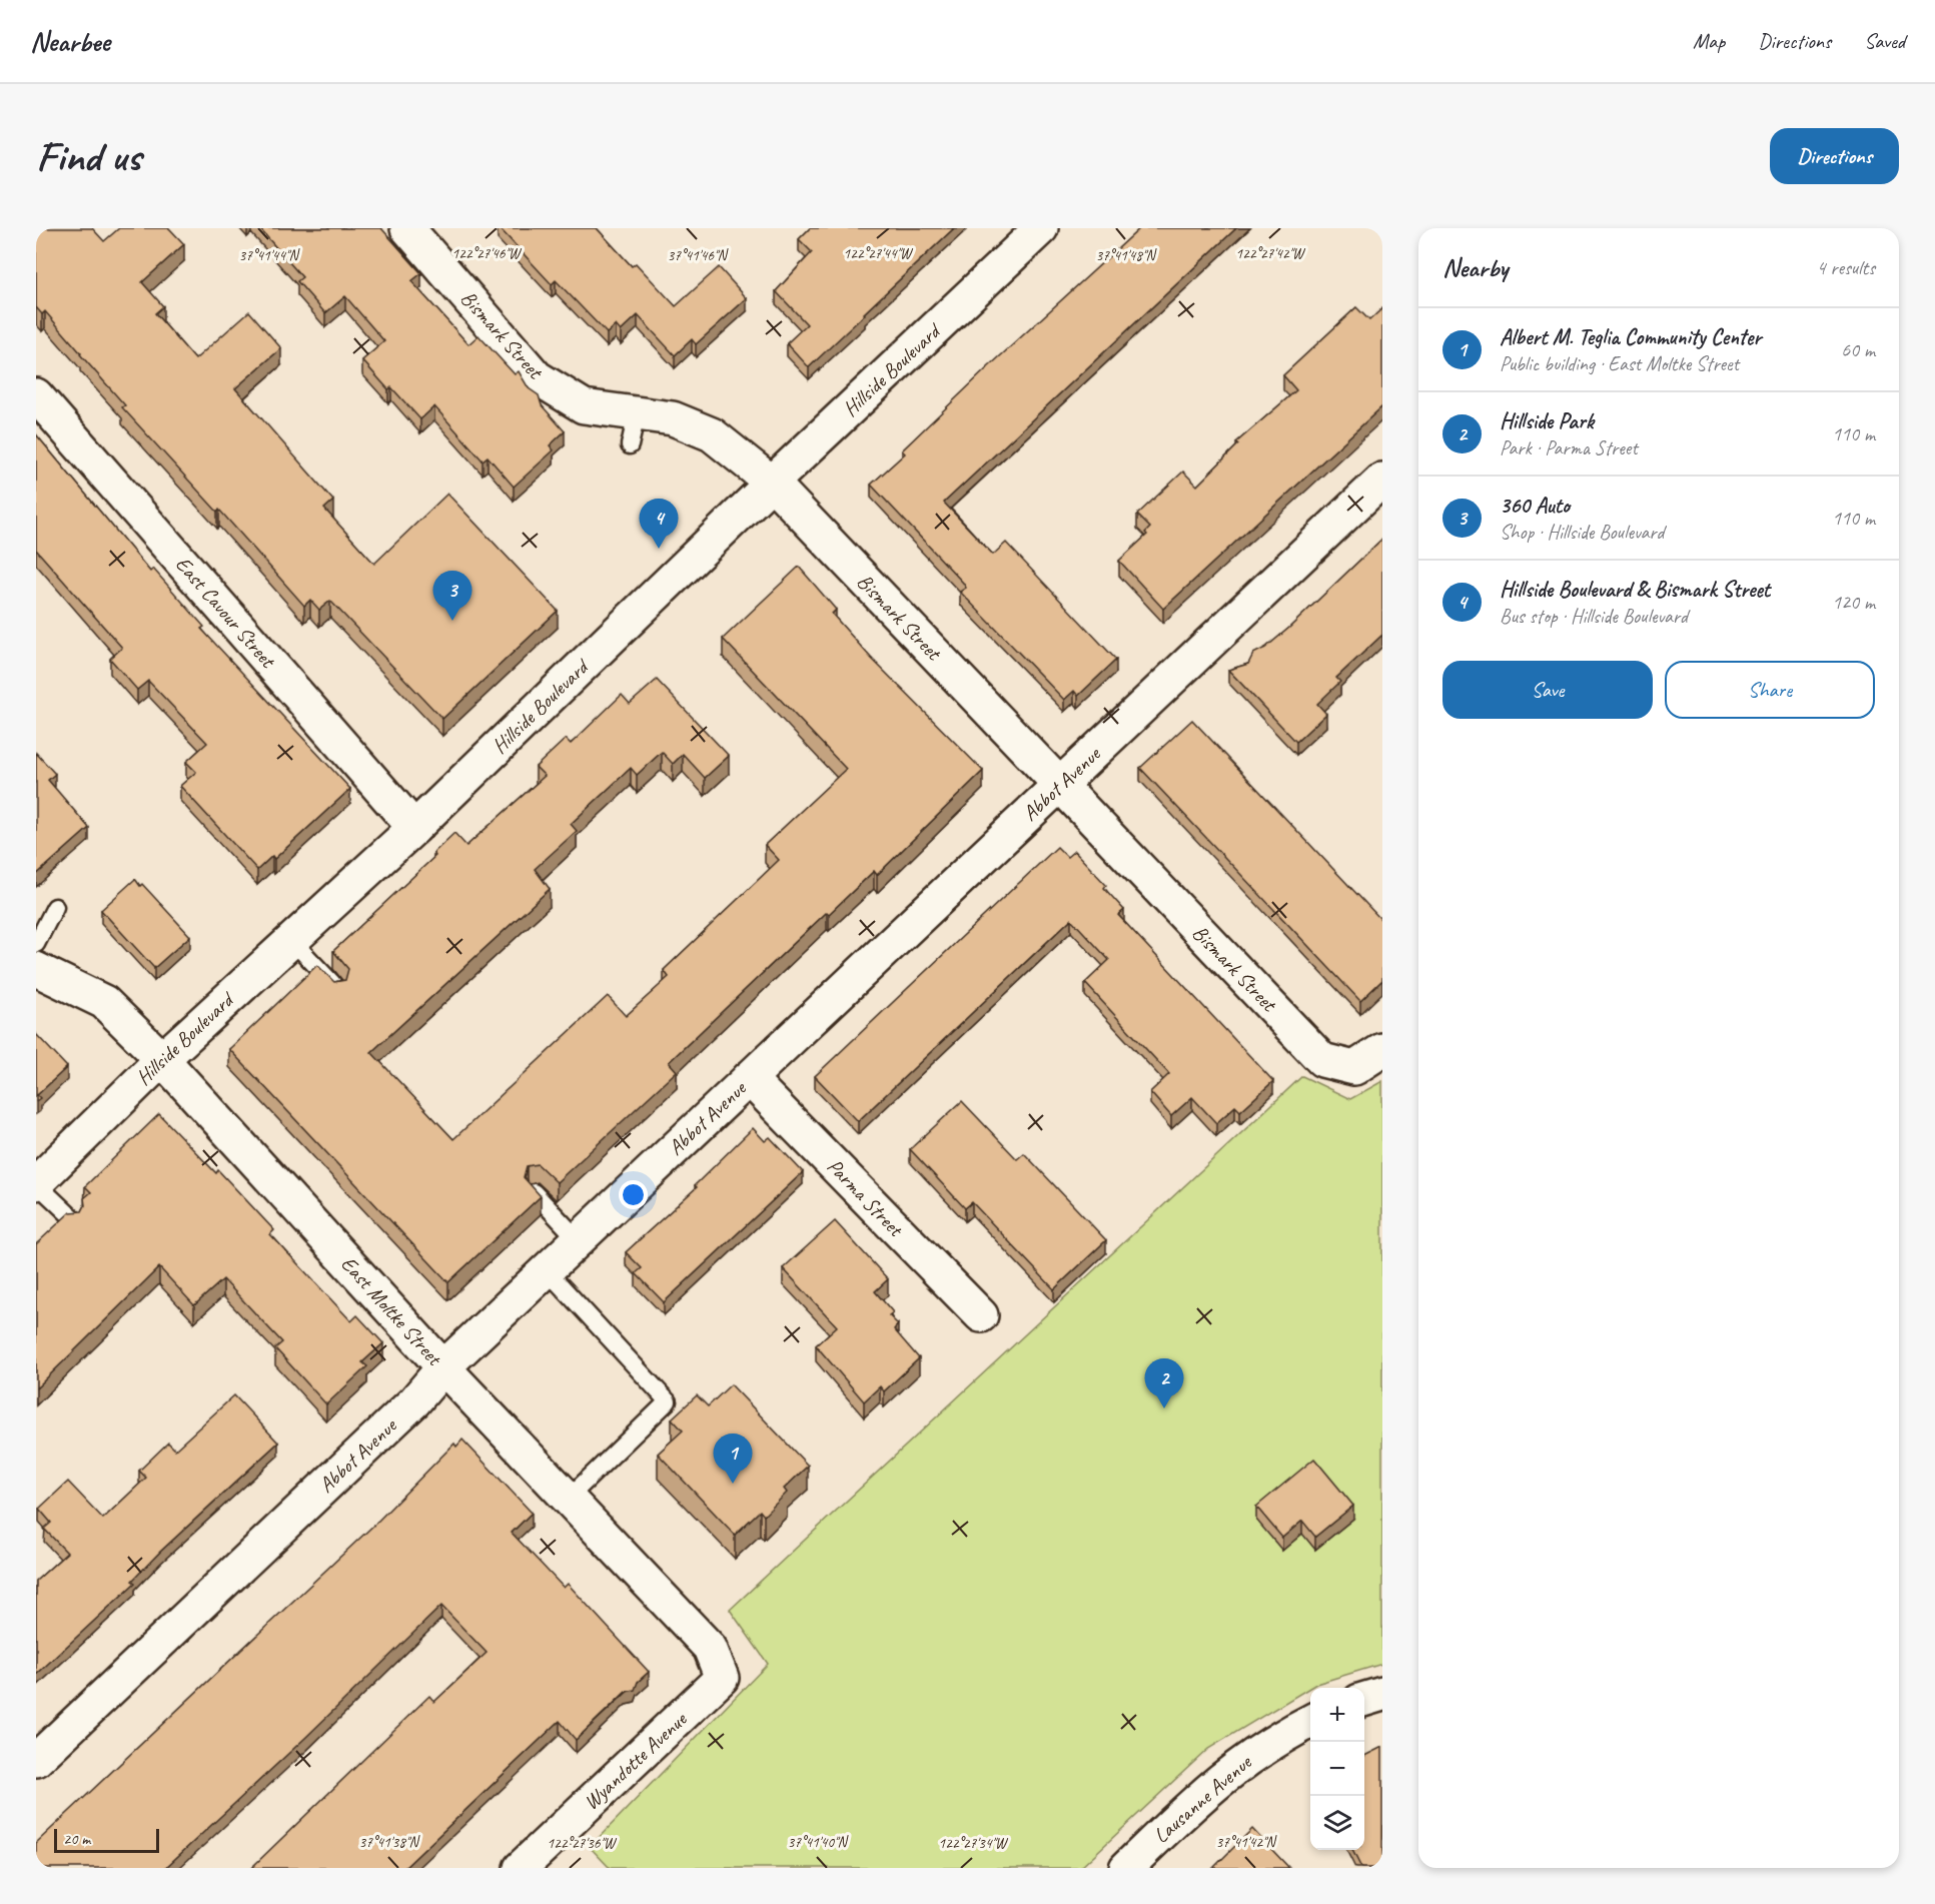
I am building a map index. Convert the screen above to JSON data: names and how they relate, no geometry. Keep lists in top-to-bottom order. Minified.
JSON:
{"streets":{"street":["Bismark Street","Hillside Boulevard","East Cavour Street","Abbot Avenue","Parma Street","East Moltke Street","Wyandotte Avenue","Lausanne Avenue"]},"crossings":[["Bismark Street","Hillside Boulevard"],["Bismark Street","Abbot Avenue"],["Hillside Boulevard","East Cavour Street"],["Hillside Boulevard","East Moltke Street"],["Abbot Avenue","Parma Street"],["Abbot Avenue","East Moltke Street"],["East Moltke Street","Wyandotte Avenue"]],"scale_bar":"20 m","page":{"header":"Nearbee","nav":["Map","Directions","Saved"],"buttons":["Directions",["Save","Share"]],"title":"Find us","heading":["Nearby","4 results"],"list":[{"mark":"1","name":"Albert M. Teglia Community Center","note":"Public building · East Moltke Street","value":"60 m"},{"mark":"2","name":"Hillside Park","note":"Park · Parma Street","value":"110 m"},{"mark":"3","name":"360 Auto","note":"Shop · Hillside Boulevard","value":"110 m"},{"mark":"4","name":"Hillside Boulevard & Bismark Street","note":"Bus stop · Hillside Boulevard","value":"120 m"}],"pins":["4","3","2","1"],"map_buttons":["+","−"],"scale":"20 m"},"coordinates":["122°27'46\"W","122°27'44\"W","122°27'42\"W","37°41'46\"N","37°41'48\"N","37°41'44\"N","37°41'38\"N","37°41'40\"N","37°41'42\"N","122°27'36\"W","122°27'34\"W"]}
